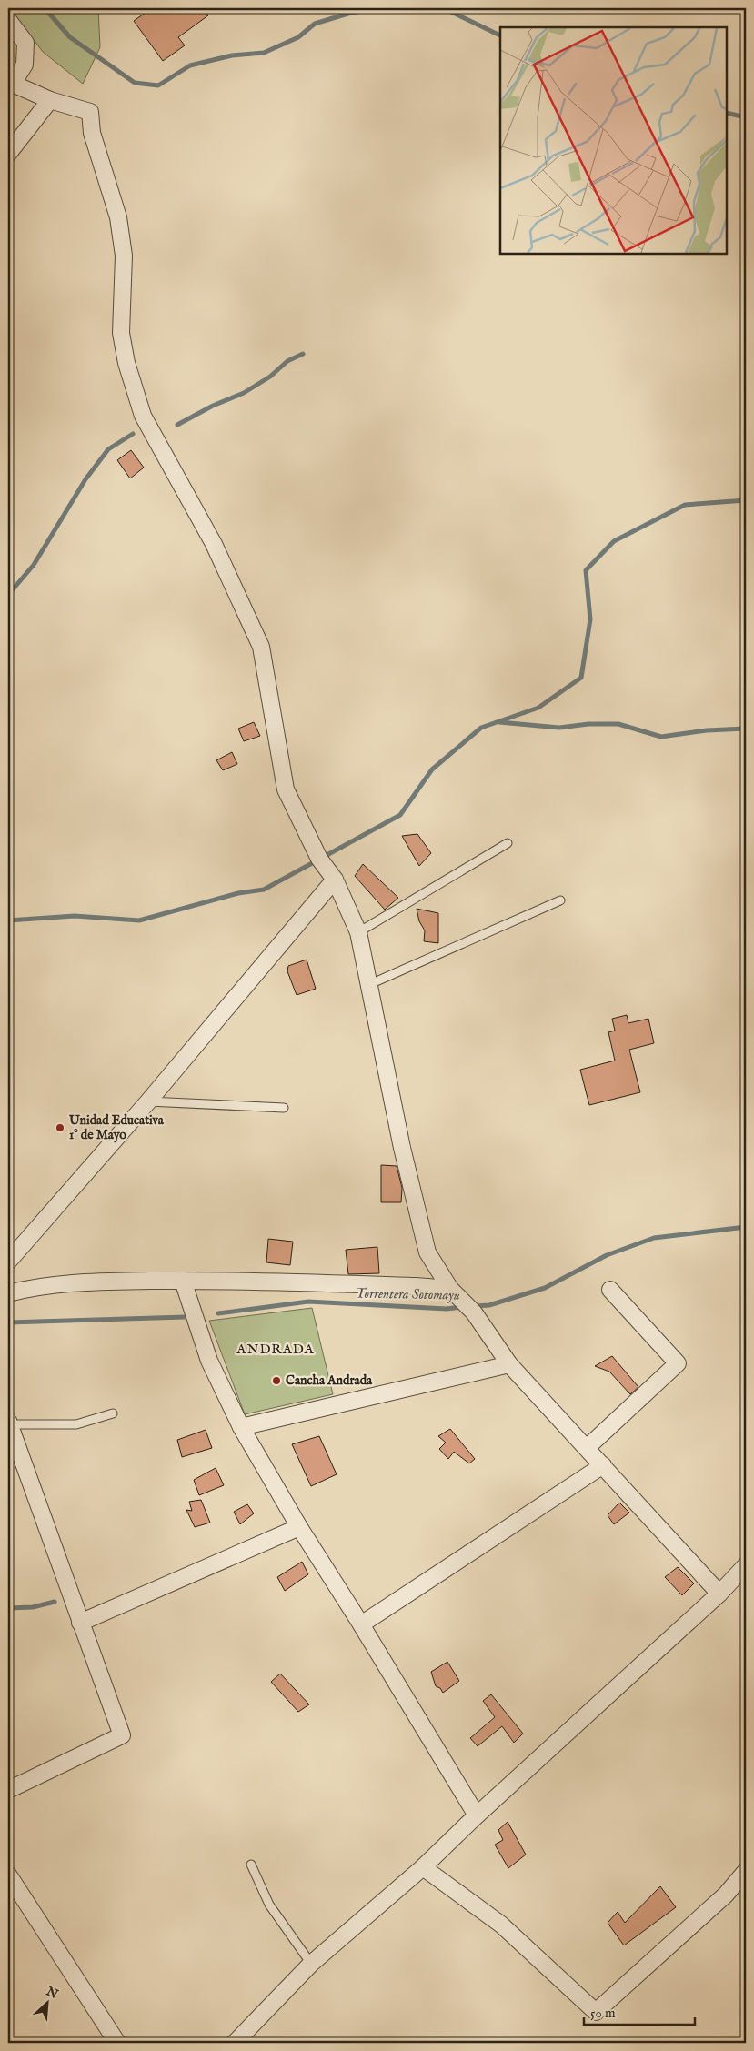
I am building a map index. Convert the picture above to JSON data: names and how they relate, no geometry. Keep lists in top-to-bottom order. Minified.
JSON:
{"districts":["ANDRADA"],"water":["Torrentera Sotomayu"],"places":["Unidad Educativa 1° de Mayo","Cancha Andrada"],"scale_bar":"50 m","north":"top right"}
